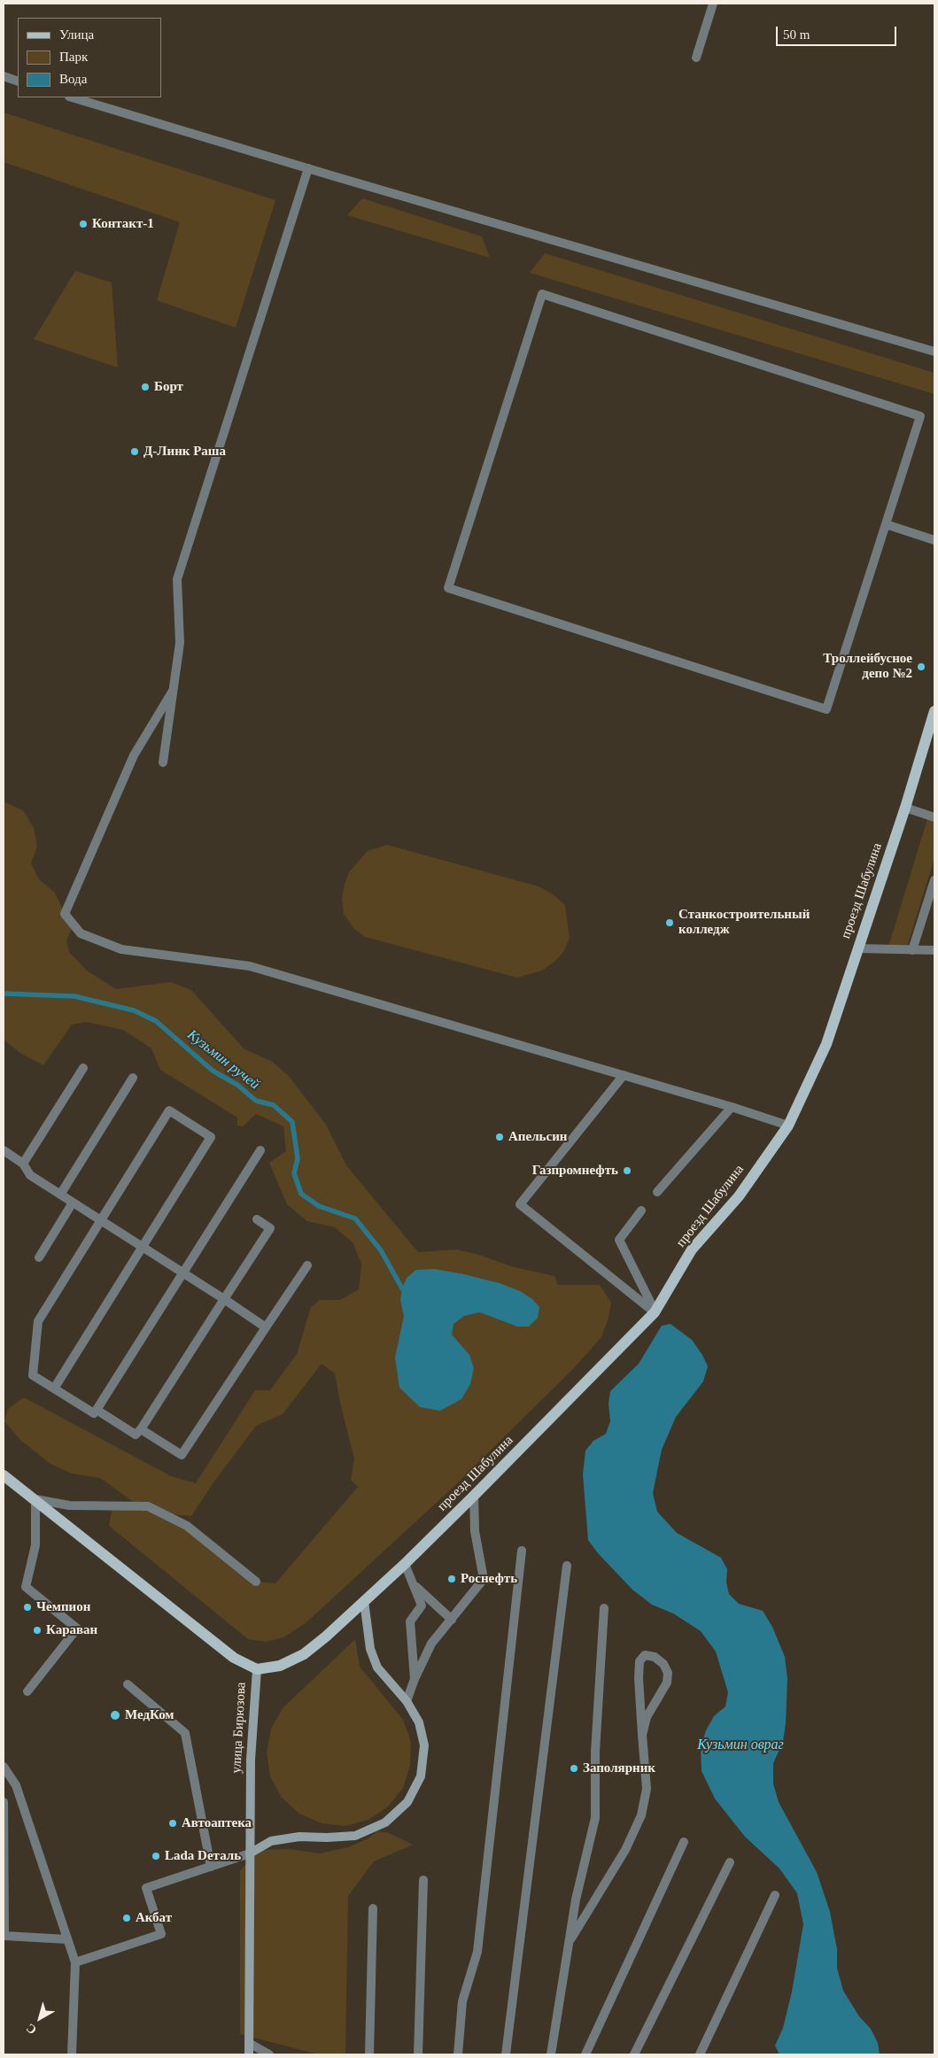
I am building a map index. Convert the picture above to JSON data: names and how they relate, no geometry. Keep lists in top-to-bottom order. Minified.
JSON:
{"streets":{"main road":["проезд Шабулина","улица Бирюзова"]},"crossings":[["проезд Шабулина","улица Бирюзова"]],"water":["Кузьмин ручей","Кузьмин овраг"],"places":["Контакт-1","Борт","Д-Линк Раша","Троллейбусное депо №2","Станкостроительный колледж","Апельсин","Газпромнефть","Роснефть","Чемпион","Караван","МедКом","Заполярник","Автоаптека","Lada Dеталь","Акбат"],"legend":["Улица","Парк","Вода"],"scale_bar":"50 m","north":"bottom left"}
